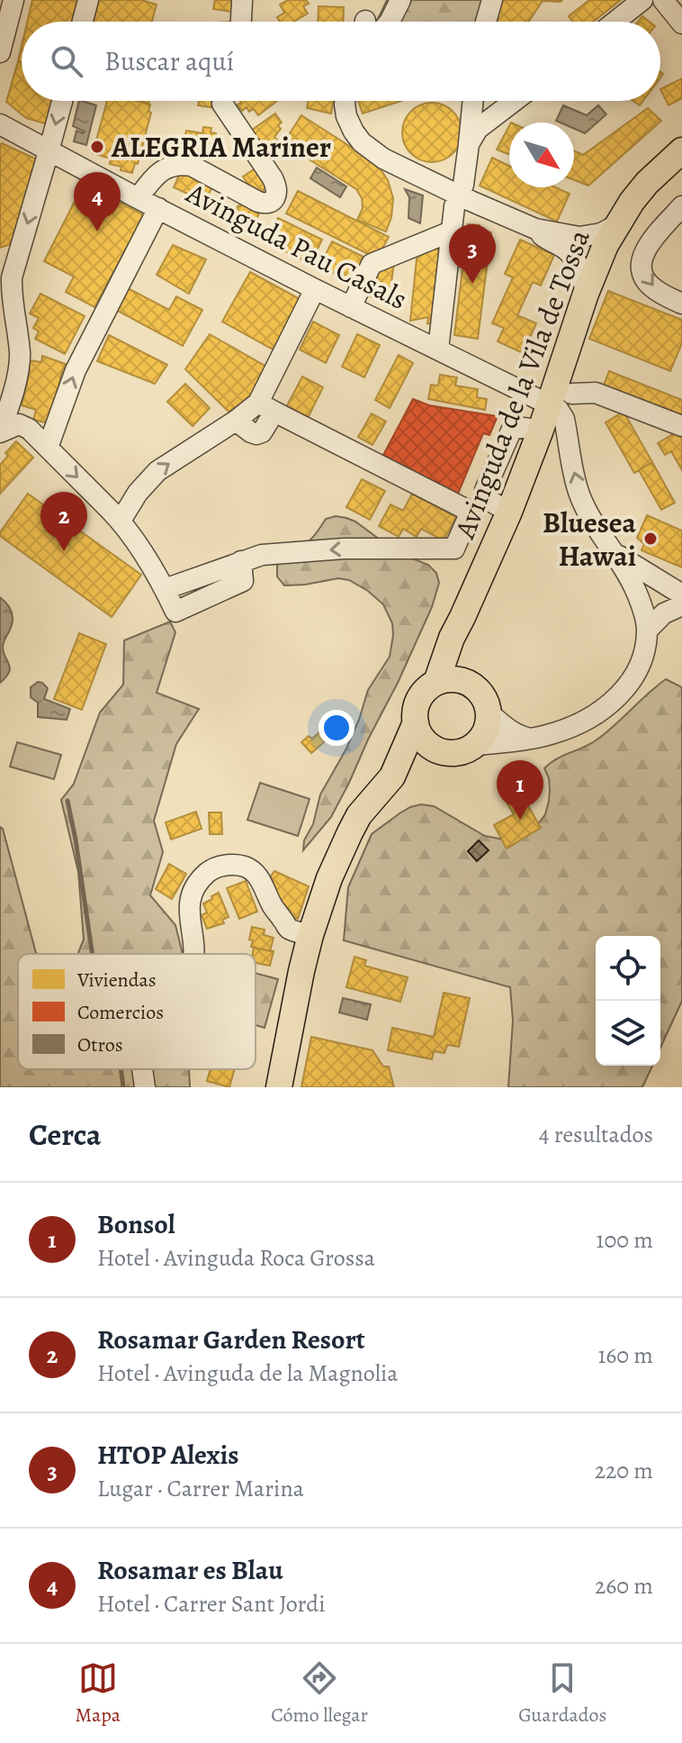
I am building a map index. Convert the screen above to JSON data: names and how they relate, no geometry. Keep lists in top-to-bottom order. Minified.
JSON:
{"streets":{"main road":["Avinguda de la Vila de Tossa"],"street":["Avinguda Pau Casals"]},"crossings":[["Avinguda Pau Casals","Avinguda de la Vila de Tossa"]],"places":["ALEGRIA Mariner","Bluesea Hawai"],"legend":["Viviendas","Comercios","Otros"],"north":"bottom right","page":{"search":"Buscar aquí","pins":["4","3","2","1"],"heading":["Cerca","4 resultados"],"list":[{"mark":"1","name":"Bonsol","note":"Hotel · Avinguda Roca Grossa","value":"100 m"},{"mark":"2","name":"Rosamar Garden Resort","note":"Hotel · Avinguda de la Magnolia","value":"160 m"},{"mark":"3","name":"HTOP Alexis","note":"Lugar · Carrer Marina","value":"220 m"},{"mark":"4","name":"Rosamar es Blau","note":"Hotel · Carrer Sant Jordi","value":"260 m"}],"nav":["Mapa","Cómo llegar","Guardados"]}}
